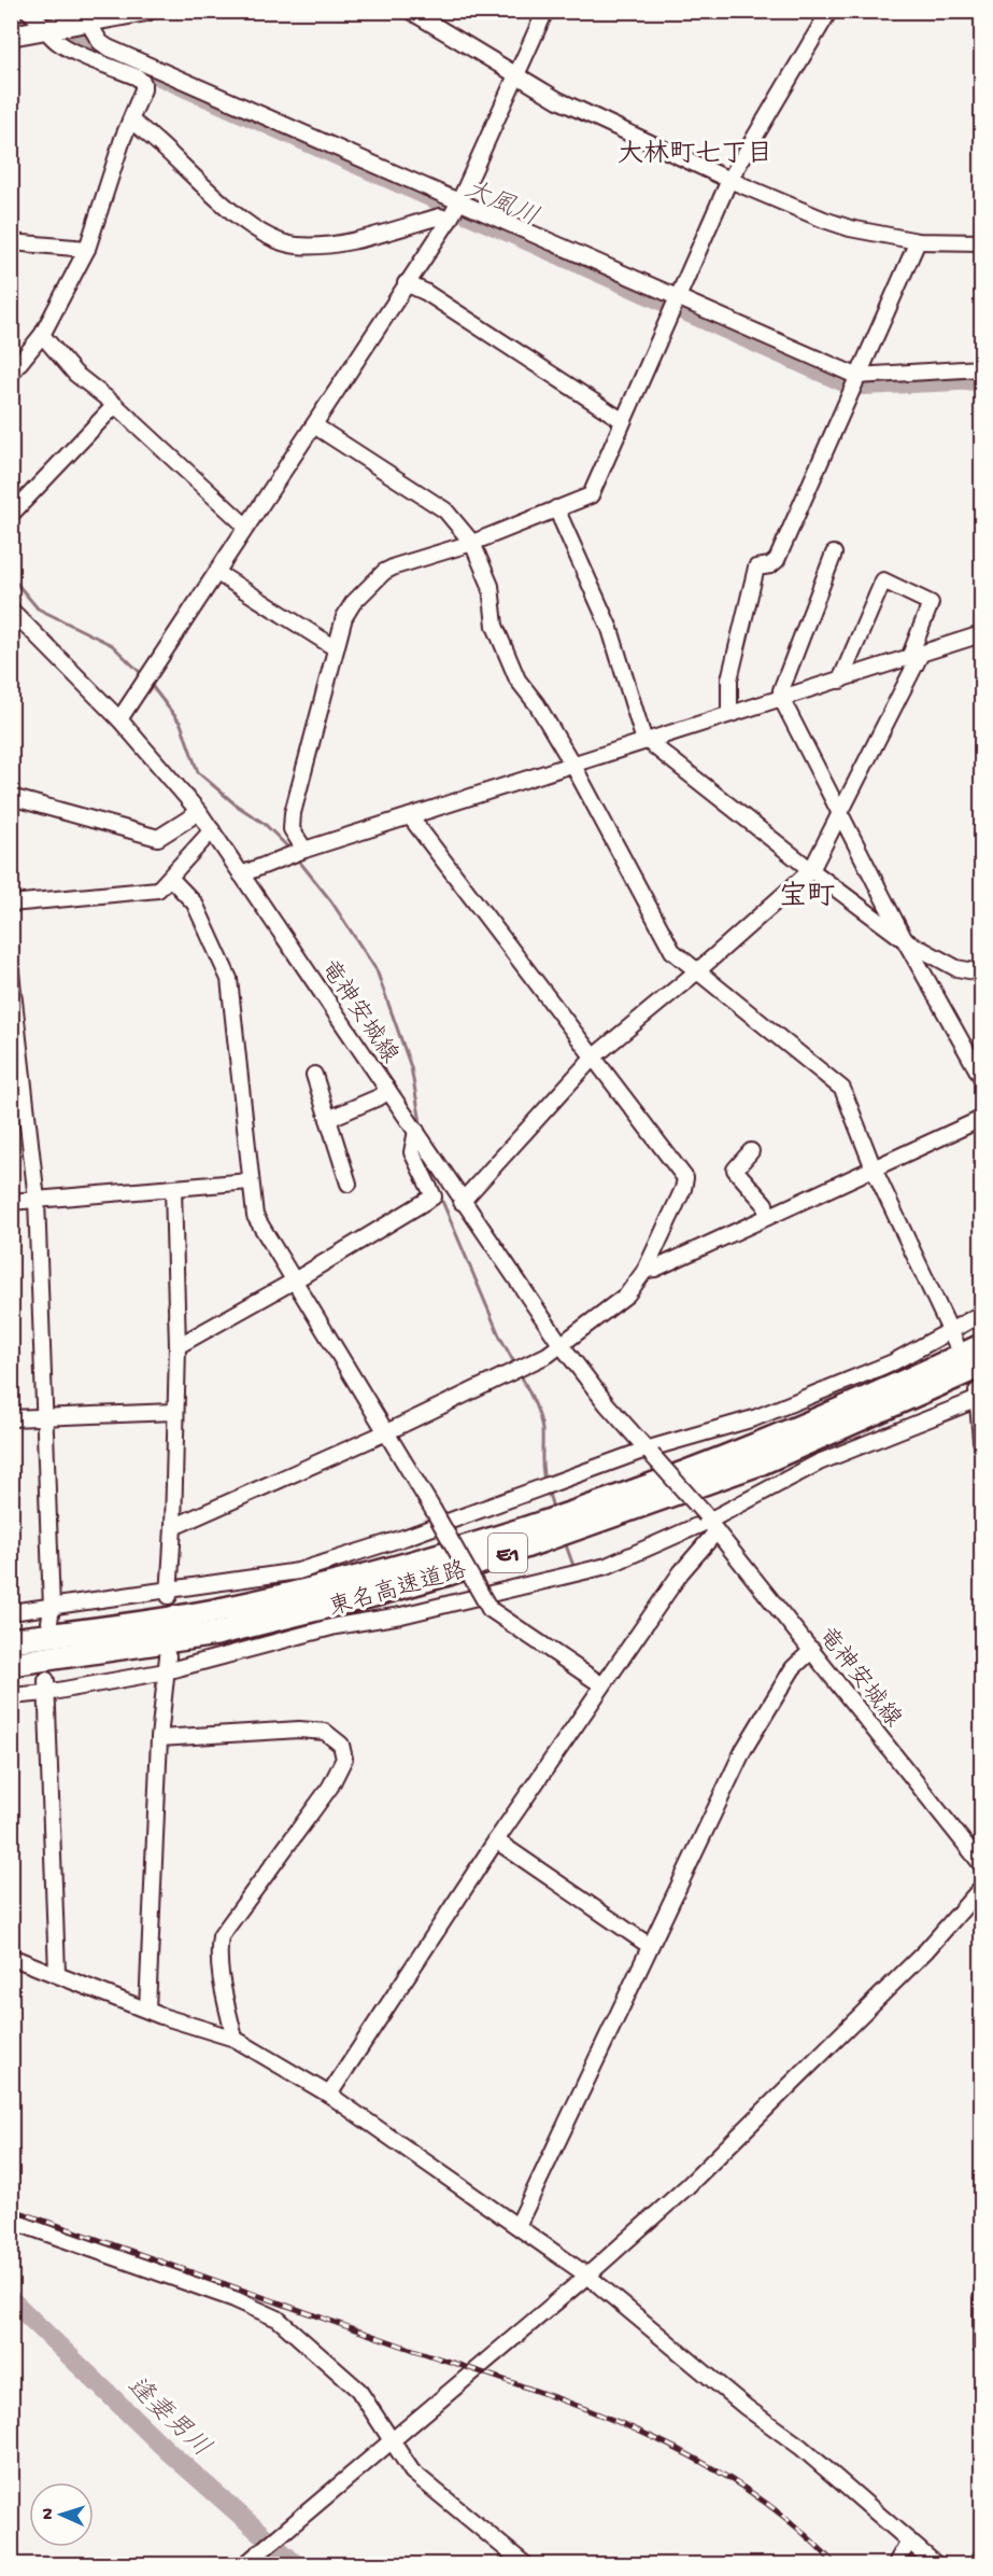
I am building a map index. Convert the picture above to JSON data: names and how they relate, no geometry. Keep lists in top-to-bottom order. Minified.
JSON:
{"streets":{"highway":["E1","東名高速道路"],"street":["竜神安城線"]},"districts":["大林町七丁目","宝町"],"water":["大風川","逢妻男川"],"north":"left"}
